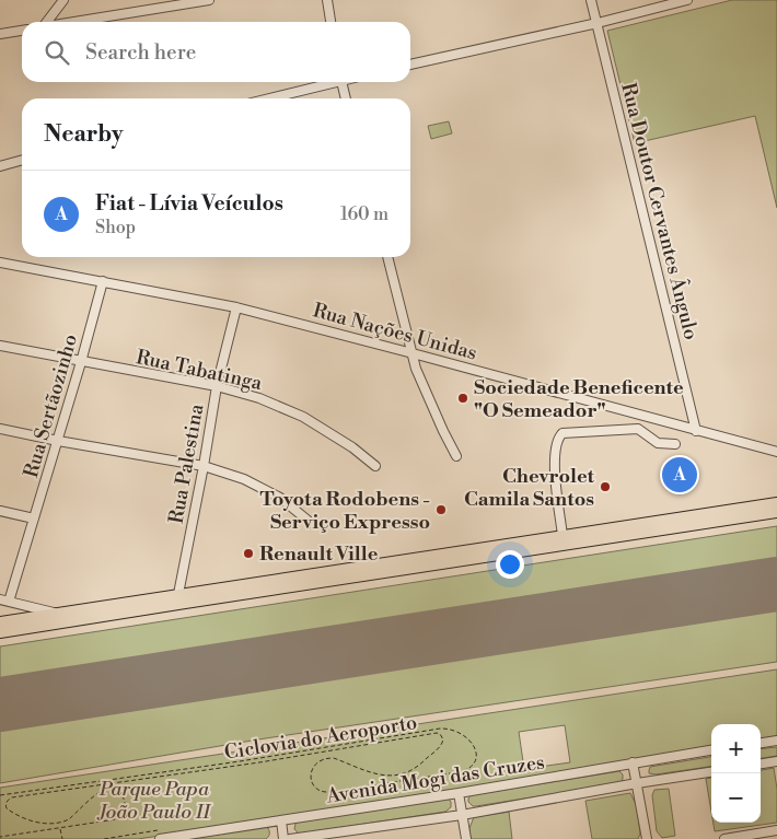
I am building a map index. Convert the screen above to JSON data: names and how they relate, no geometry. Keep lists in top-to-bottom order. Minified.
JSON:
{"streets":{"street":["Rua Doutor Cervantes Ângulo","Rua Nações Unidas","Rua Tabatinga","Rua Sertãozinho","Rua Palestina","Avenida Mogi das Cruzes"],"path":["Ciclovia do Aeroporto"]},"crossings":[["Rua Doutor Cervantes Ângulo","Rua Nações Unidas"],["Rua Nações Unidas","Rua Sertãozinho"],["Rua Nações Unidas","Rua Palestina"],["Rua Tabatinga","Rua Sertãozinho"],["Rua Tabatinga","Rua Palestina"]],"parks":["Parque Papa João Paulo II"],"places":["Sociedade Beneficente \"O Semeador\"","Chevrolet Camila Santos","Toyota Rodobens - Serviço Expresso","Renault Ville"],"page":{"search":"Search here","heading":"Nearby","list":[{"mark":"A","name":"Fiat - Lívia Veículos","note":"Shop","value":"160 m"}],"pins":"A","map_buttons":["+","−"]}}
